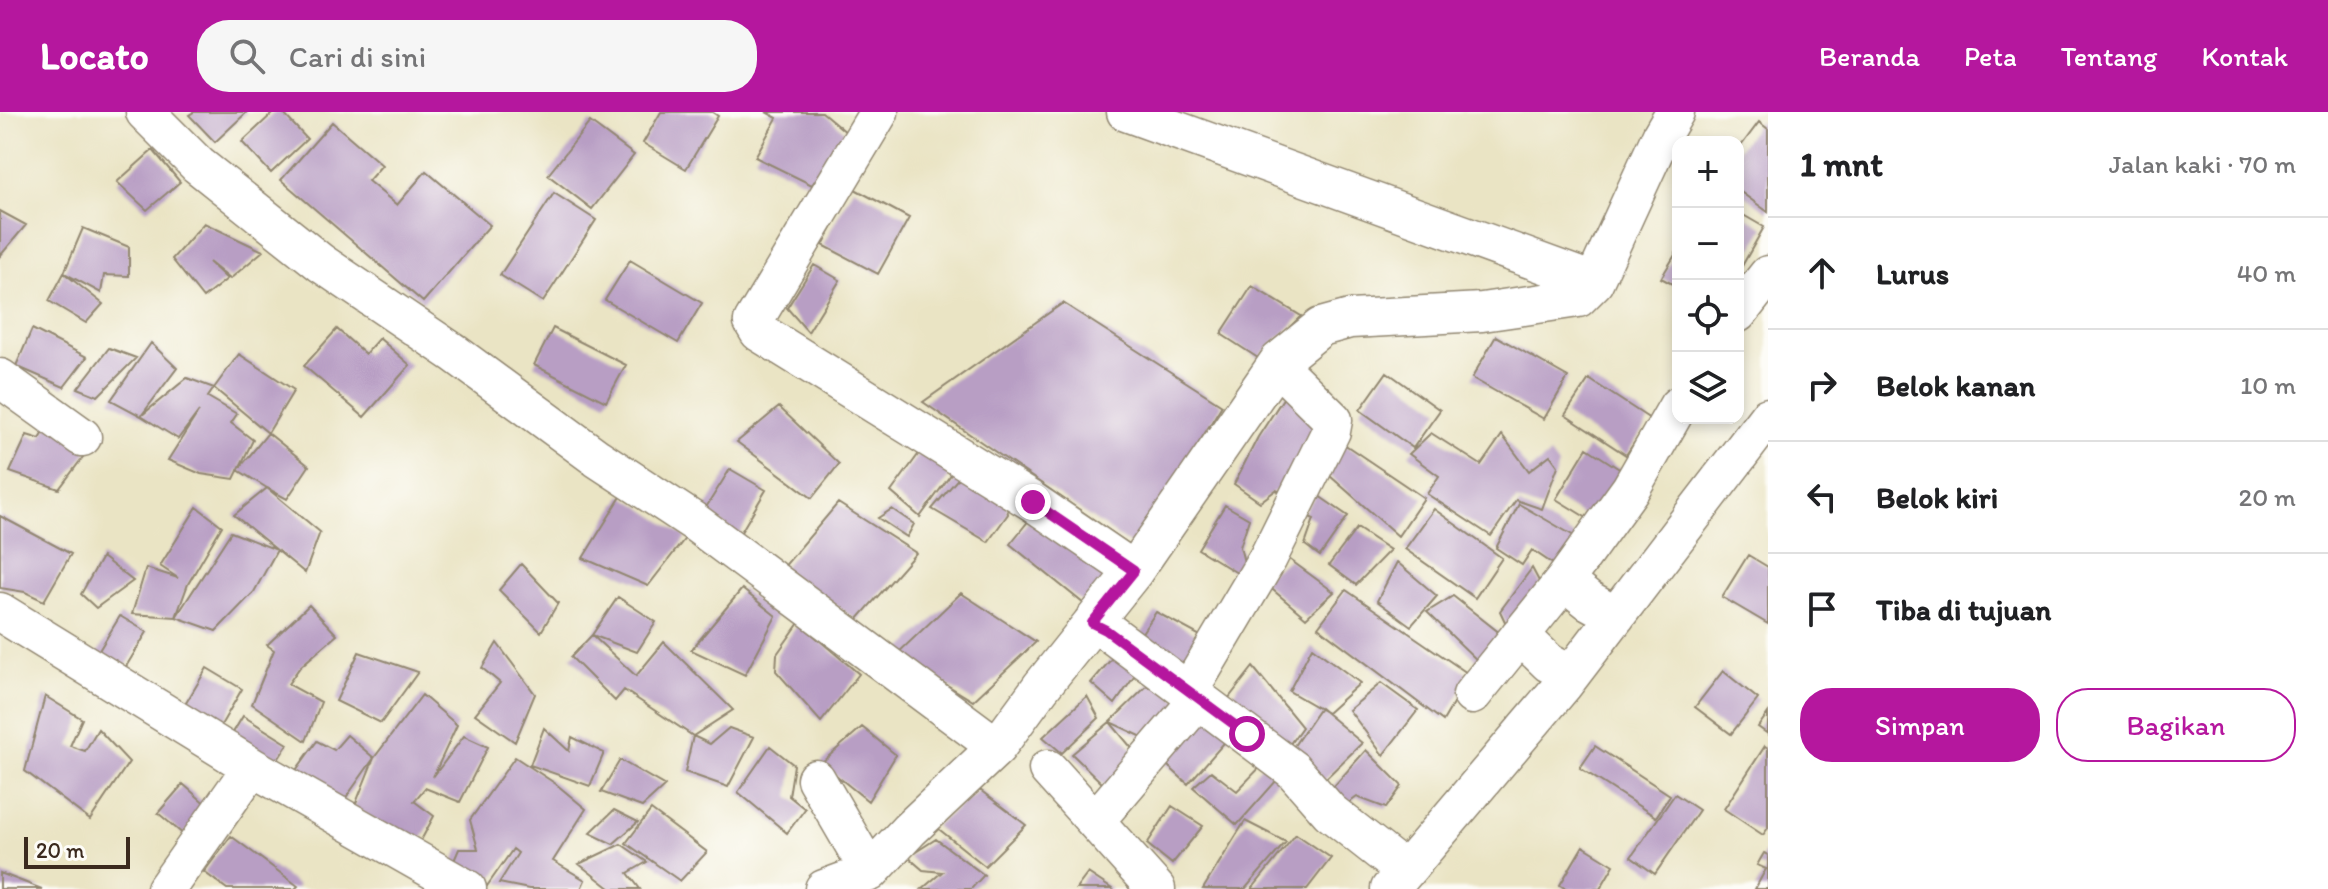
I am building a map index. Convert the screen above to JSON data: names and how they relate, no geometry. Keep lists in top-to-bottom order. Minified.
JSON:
{"scale_bar":"20 m","page":{"header":"Locato","search":"Cari di sini","nav":["Beranda","Peta","Tentang","Kontak"],"heading":["1 mnt","Jalan kaki · 70 m"],"map_buttons":["+","−"],"list":[["Lurus","40 m"],["Belok kanan","10 m"],["Belok kiri","20 m"],"Tiba di tujuan"],"buttons":["Simpan","Bagikan"],"scale":"20 m"}}
